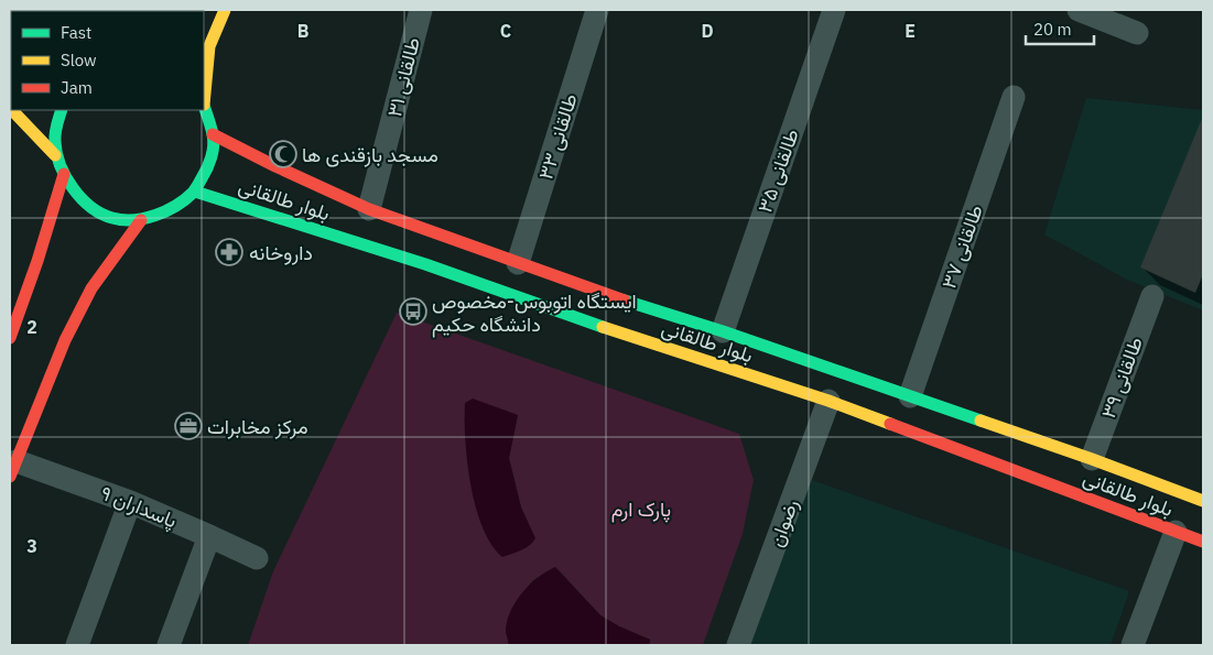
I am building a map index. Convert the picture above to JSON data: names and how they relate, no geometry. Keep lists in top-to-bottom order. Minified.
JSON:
{"streets":{"main road":["بلوار طالقانی"],"street":["طالقانی ۳۱","طالقانی ۳۳","طالقانی ۳۵","طالقانی ۳۷","طالقانی ۳۹","پاسداران ۹","رضوان"]},"crossings":[["طالقانی ۳۱","بلوار طالقانی"],["طالقانی ۳۳","بلوار طالقانی"],["طالقانی ۳۵","بلوار طالقانی"],["بلوار طالقانی","طالقانی ۳۷"],["بلوار طالقانی","طالقانی ۳۹"],["بلوار طالقانی","رضوان"]],"parks":["پارک ارم"],"places":{"mosque":["مسجد بازقندی ها"],"pharmacy":["داروخانه"],"bus stop":["ایستگاه اتوبوس-مخصوص دانشگاه حکیم"],"office":["مرکز مخابرات"]},"legend":["Fast","Slow","Jam"],"scale_bar":"20 m","grid":{"columns":["B","C","D","E"],"rows":["2","3"]}}
